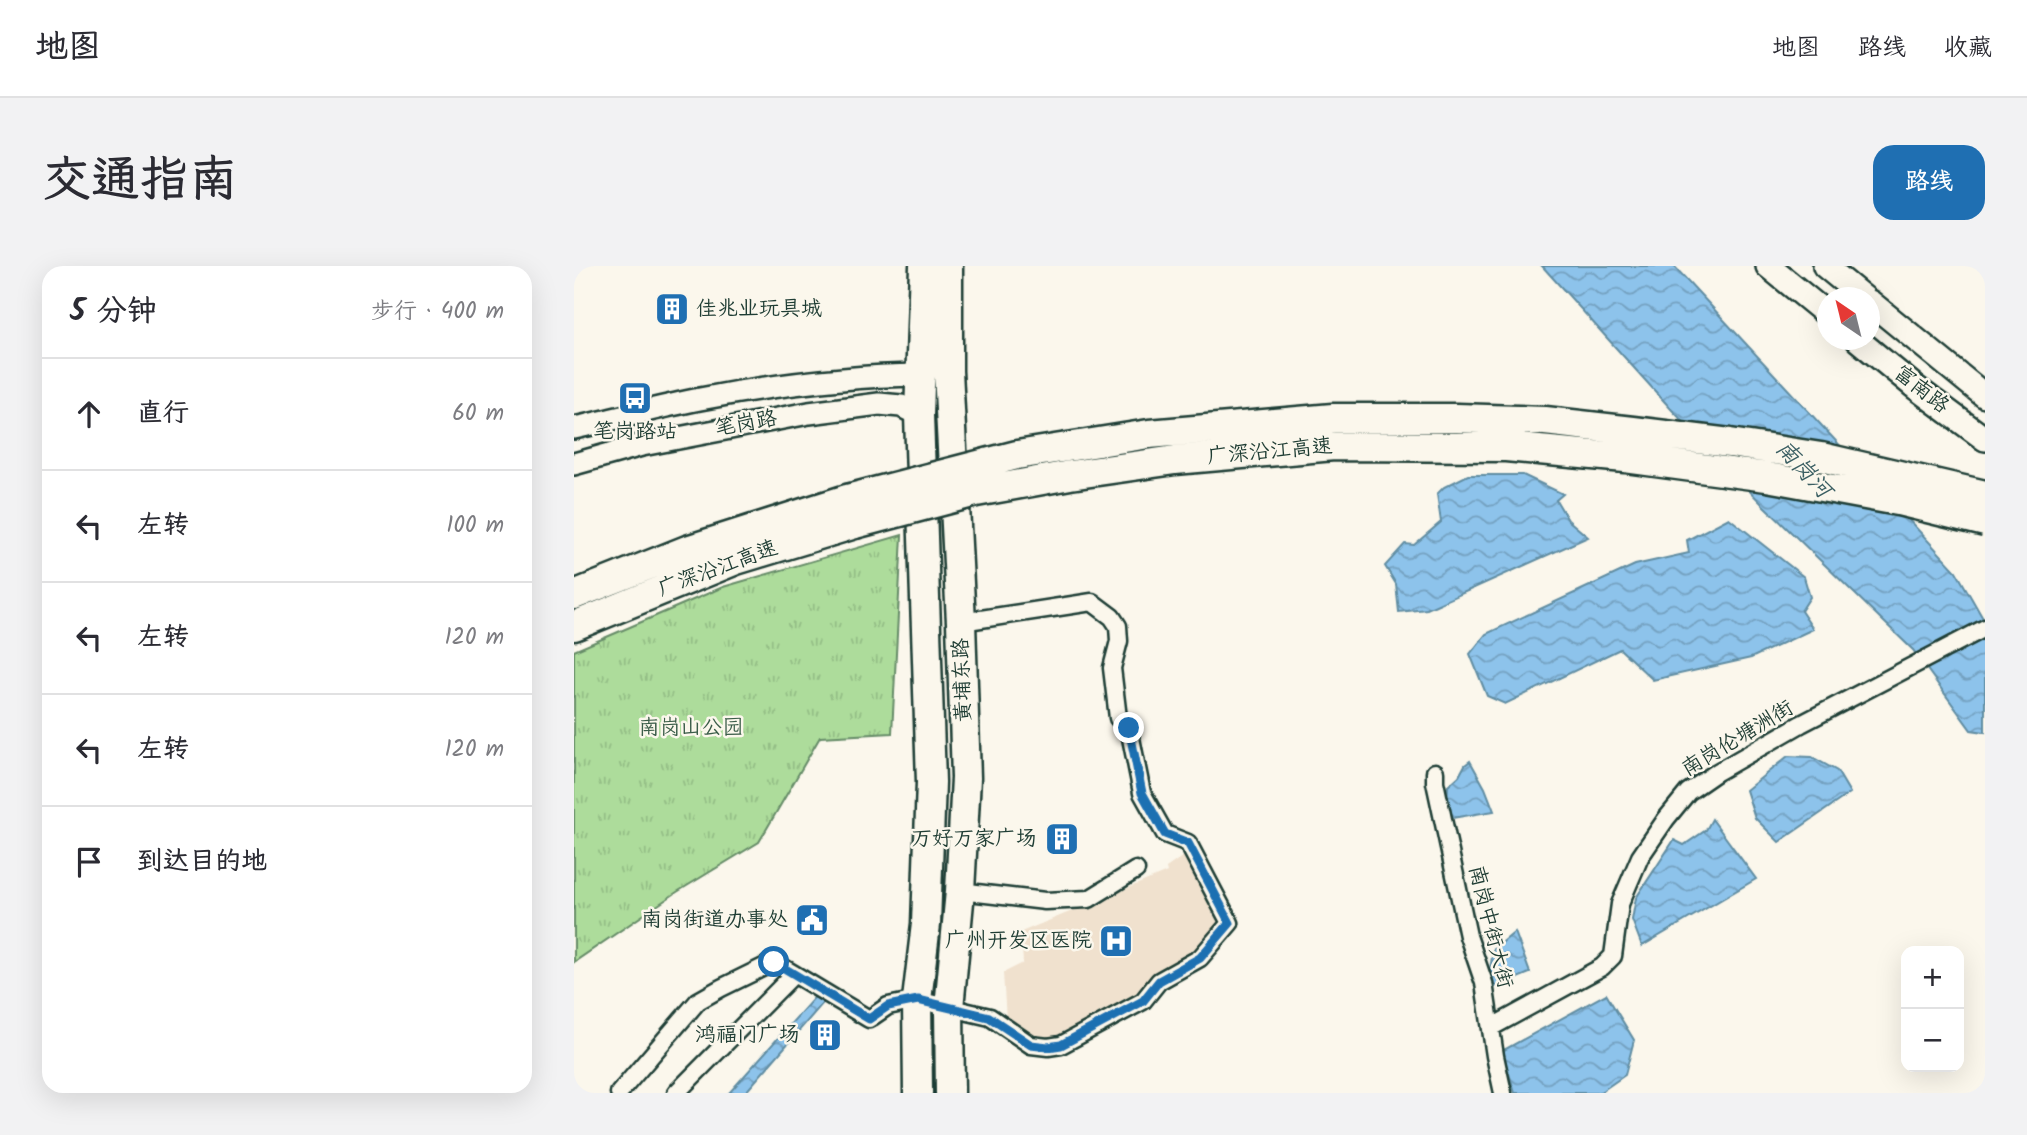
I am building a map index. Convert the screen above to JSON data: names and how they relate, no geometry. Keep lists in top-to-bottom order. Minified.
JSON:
{"streets":{"highway":["广深沿江高速","黄埔东路"],"main road":["富南路"],"street":["笔岗路","南岗伦塘洲街","南岗中街大街"]},"crossings":[["笔岗路","黄埔东路"],["南岗伦塘洲街","南岗中街大街"]],"water":["南岗河"],"parks":["南岗山公园"],"places":{"building":["佳兆业玩具城","万好万家广场","鸿福门广场"],"bus stop":["笔岗路站"],"public building":["南岗街道办事处"],"hospital":["广州开发区医院"]},"north":"top left","page":{"header":"地图","nav":["地图","路线","收藏"],"title":"交通指南","buttons":"路线","heading":["5 分钟","步行 · 400 m"],"list":[["直行","60 m"],["左转","100 m"],["左转","120 m"],["左转","120 m"],"到达目的地"],"map_buttons":["+","−"]}}
